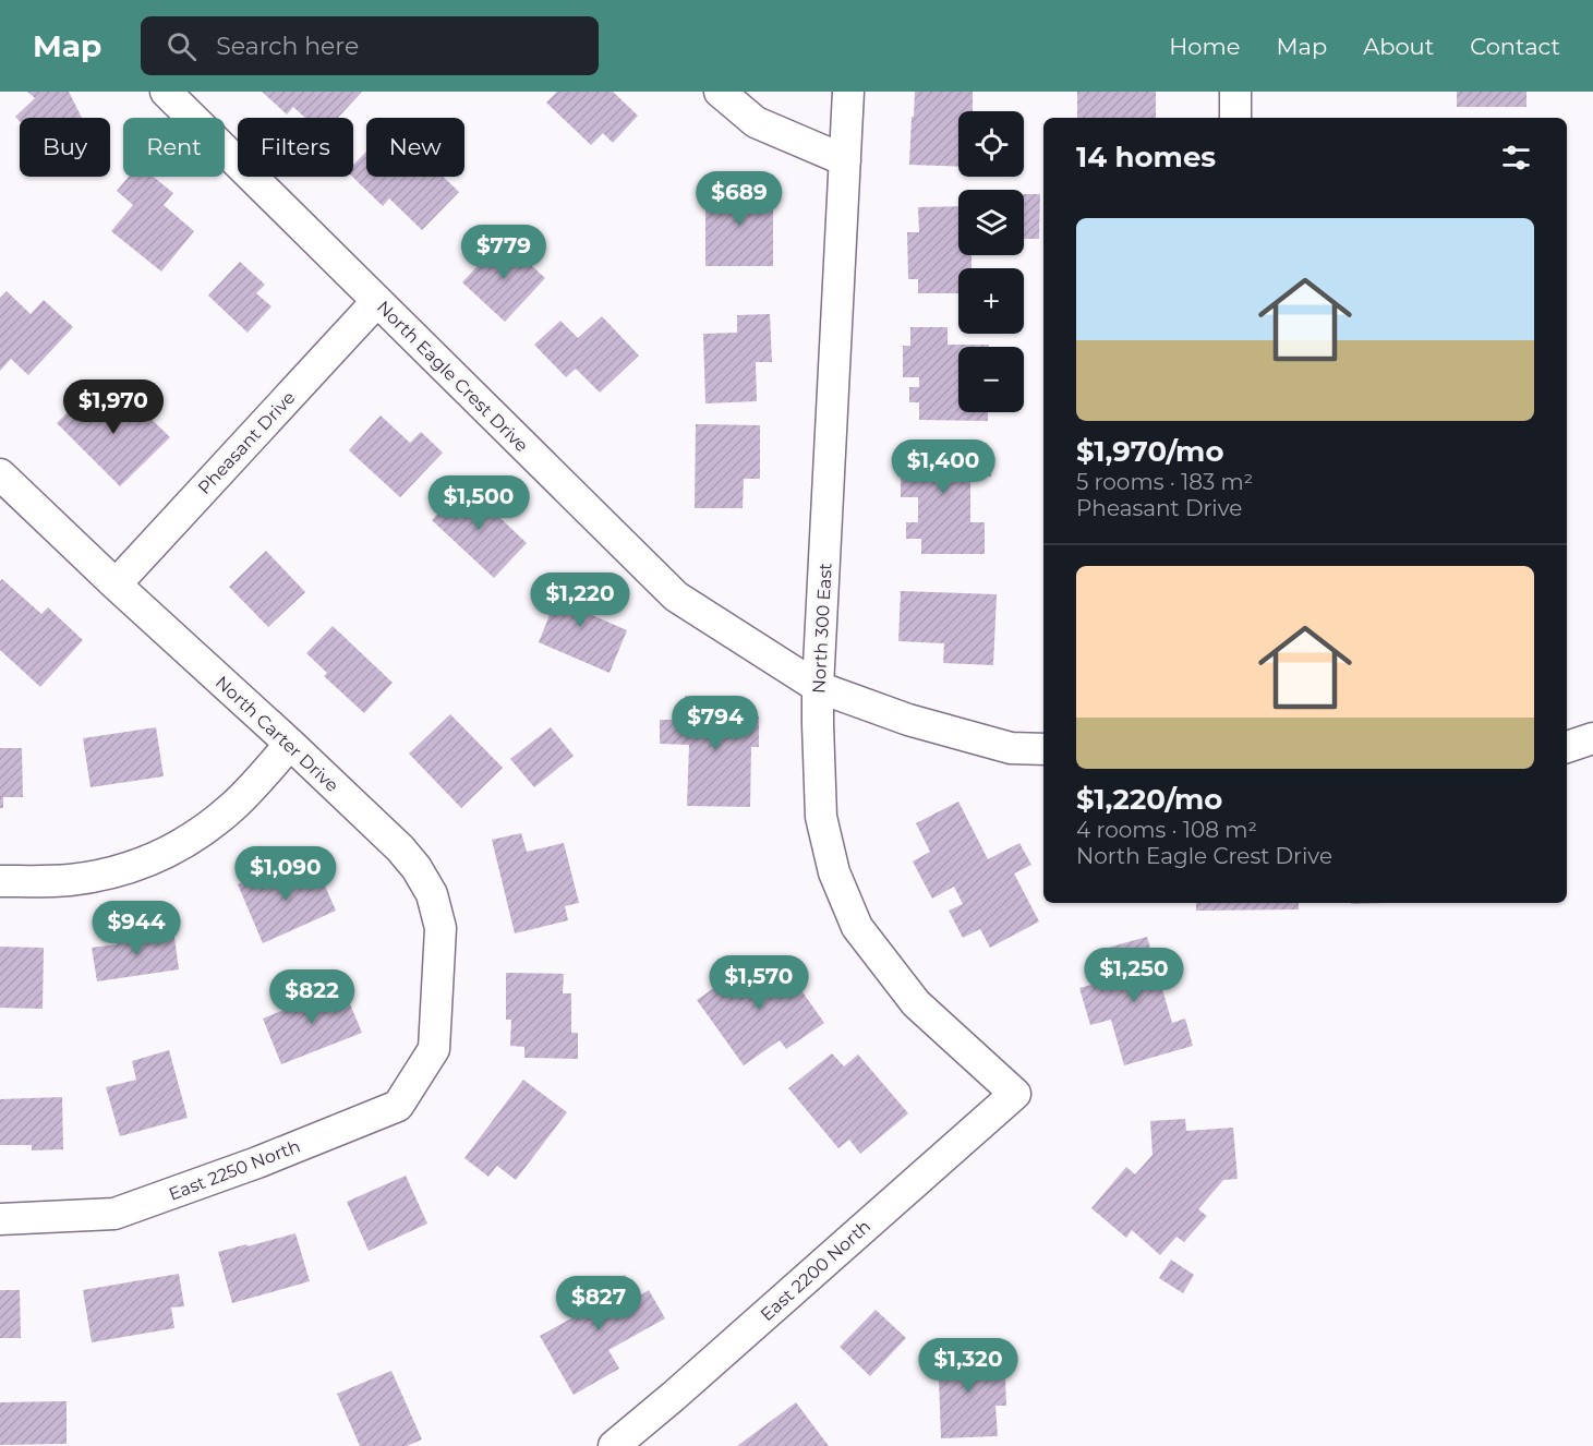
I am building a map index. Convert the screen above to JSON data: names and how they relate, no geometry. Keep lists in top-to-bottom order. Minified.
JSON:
{"streets":{"street":["North Eagle Crest Drive","Pheasant Drive","North 300 East","North Carter Drive","East 2250 North","East 2200 North"]},"crossings":[["North Eagle Crest Drive","Pheasant Drive"],["North Eagle Crest Drive","North 300 East"],["Pheasant Drive","North Carter Drive"],["North 300 East","East 2200 North"],["North Carter Drive","East 2250 North"]],"page":{"header":"Map","search":"Search here","nav":["Home","Map","About","Contact"],"map_buttons":["+","−"],"chip":["Buy","Rent","Filters","New"],"heading":"14 homes","price":["$689","$779","$1,970","$1,400","$1,500","$1,220","$794","$1,090","$944","$1,250","$1,570","$822","$827","$1,320"],"list":[{"name":"$1,970/mo","note":"5 rooms · 183 m² · Pheasant Drive"},{"name":"$1,220/mo","note":"4 rooms · 108 m² · North Eagle Crest Drive"}]}}
